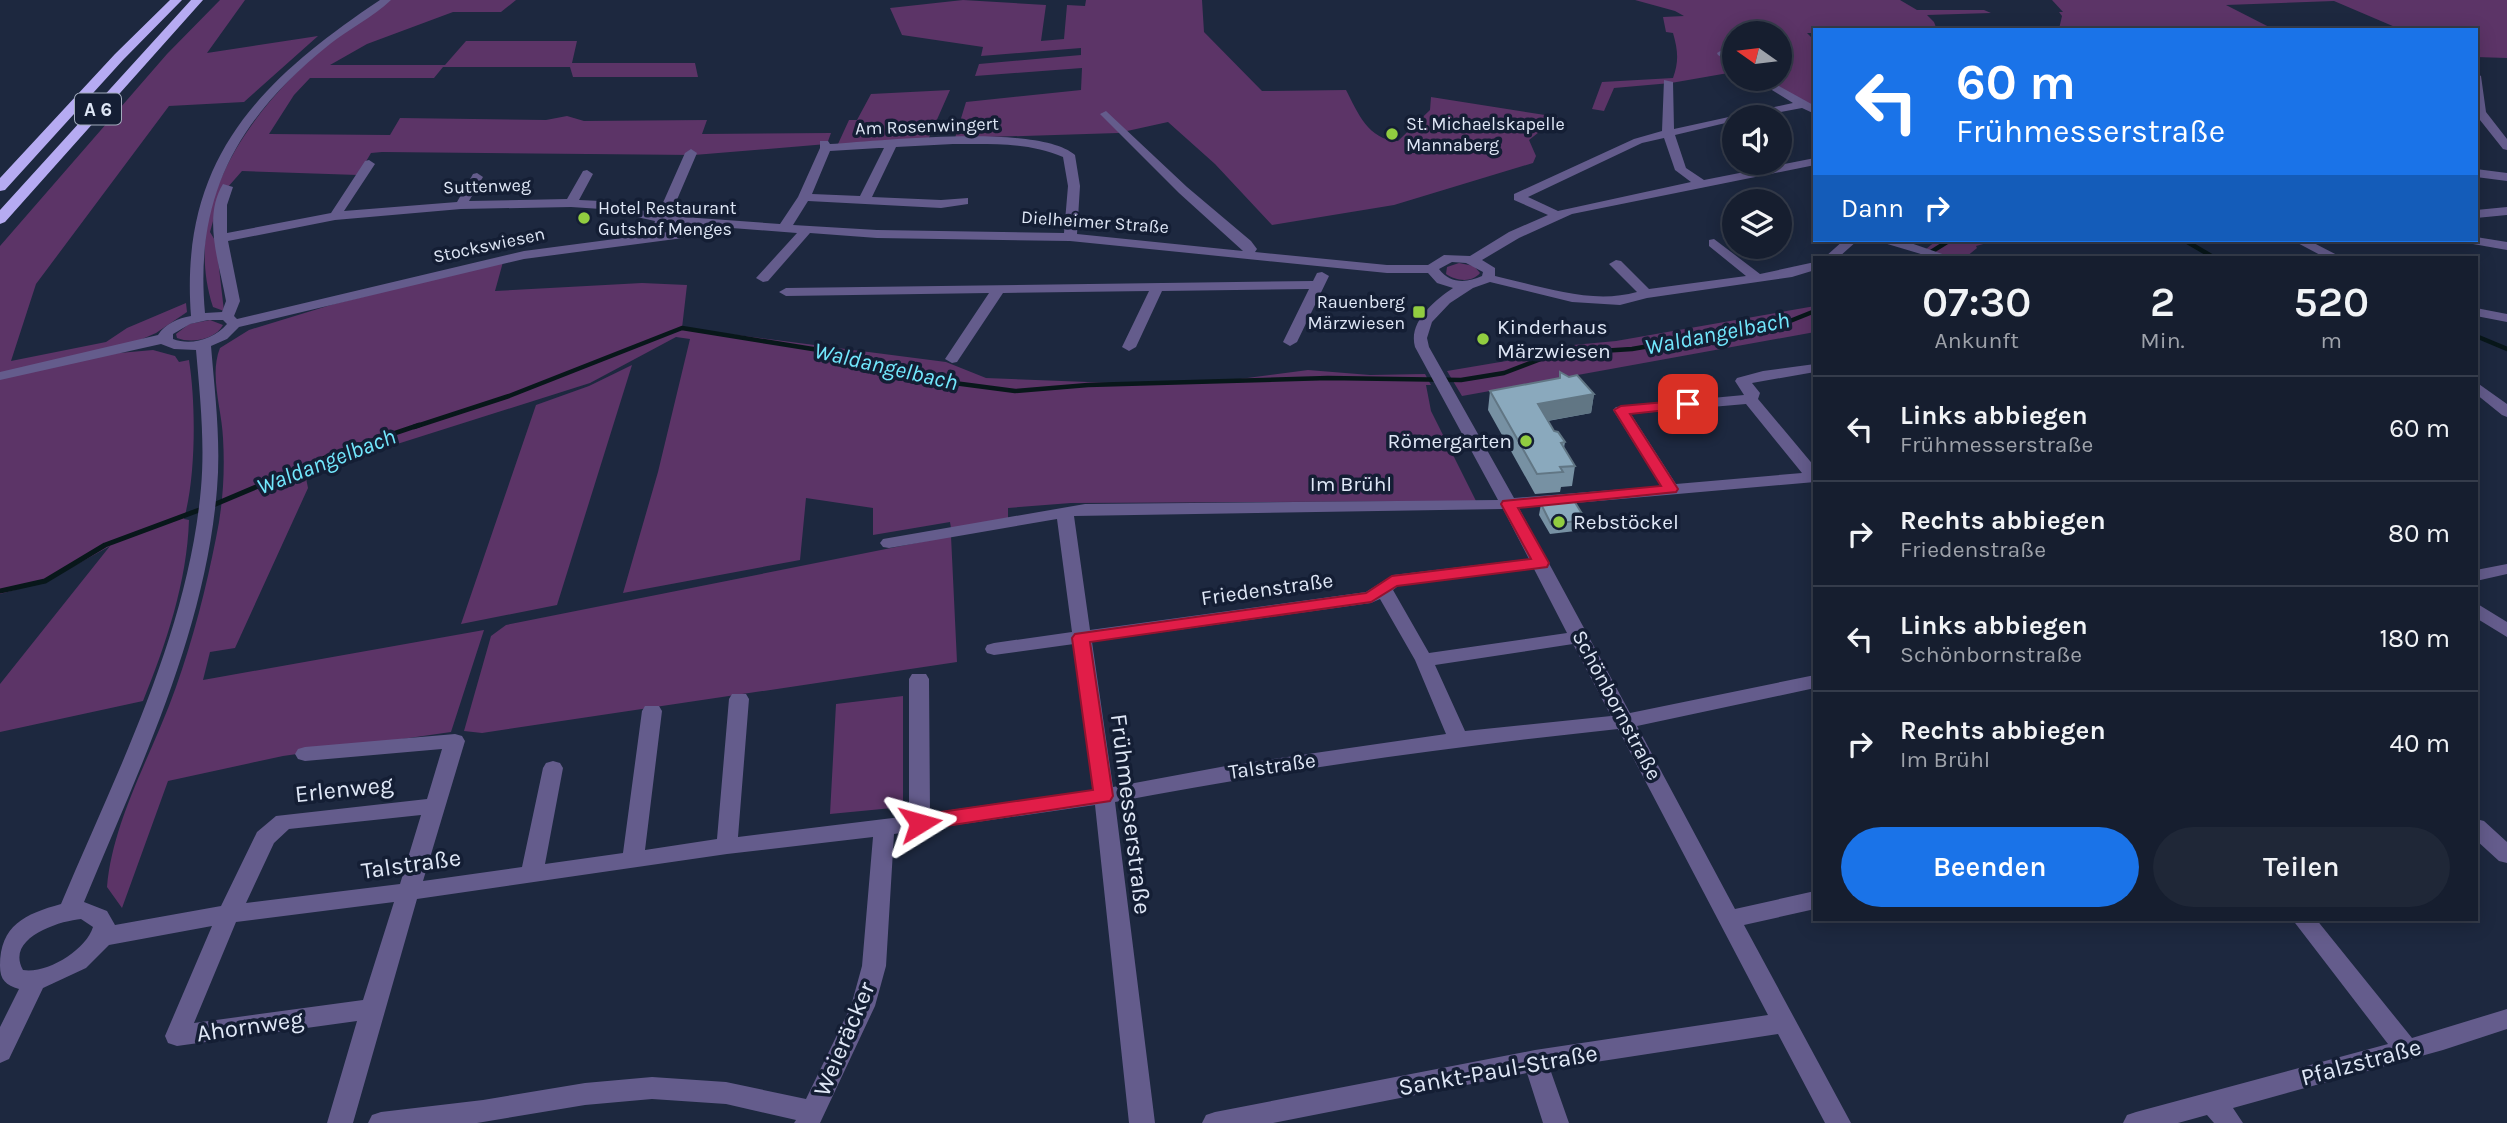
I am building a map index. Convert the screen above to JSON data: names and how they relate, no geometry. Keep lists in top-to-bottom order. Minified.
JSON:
{"streets":{"highway":["A 6"],"street":["Am Rosenwingert","Suttenweg","Dielheimer Straße","Stockswiesen","Im Brühl","Friedenstraße","Schönbornstraße","Talstraße","Erlenweg","Frühmesserstraße","Ahornweg","Weieräcker","Pfalzstraße","Sankt-Paul-Straße"]},"crossings":[["Am Rosenwingert","Dielheimer Straße"],["Suttenweg","Dielheimer Straße"],["Suttenweg","Stockswiesen"],["Dielheimer Straße","Stockswiesen"],["Im Brühl","Schönbornstraße"],["Im Brühl","Frühmesserstraße"],["Friedenstraße","Schönbornstraße"],["Friedenstraße","Frühmesserstraße"],["Schönbornstraße","Talstraße"],["Schönbornstraße","Sankt-Paul-Straße"],["Talstraße","Erlenweg"],["Talstraße","Frühmesserstraße"],["Talstraße","Ahornweg"],["Talstraße","Weieräcker"],["Erlenweg","Ahornweg"]],"water":["Waldangelbach"],"places":{"other":["St. Michaelskapelle Mannaberg","Hotel Restaurant Gutshof Menges","Kinderhaus Märzwiesen","Römergarten","Rebstöckel"],"transit":["Rauenberg Märzwiesen"]},"north":"left","page":{"turn":["60 m","Frühmesserstraße"],"then":"Dann","eta":["07:30","Ankunft","2","Min.","520","m"],"list":[{"name":"Links abbiegen","note":"Frühmesserstraße","value":"60 m"},{"name":"Rechts abbiegen","note":"Friedenstraße","value":"80 m"},{"name":"Links abbiegen","note":"Schönbornstraße","value":"180 m"},{"name":"Rechts abbiegen","note":"Im Brühl","value":"40 m"}],"buttons":["Beenden","Teilen"]}}
